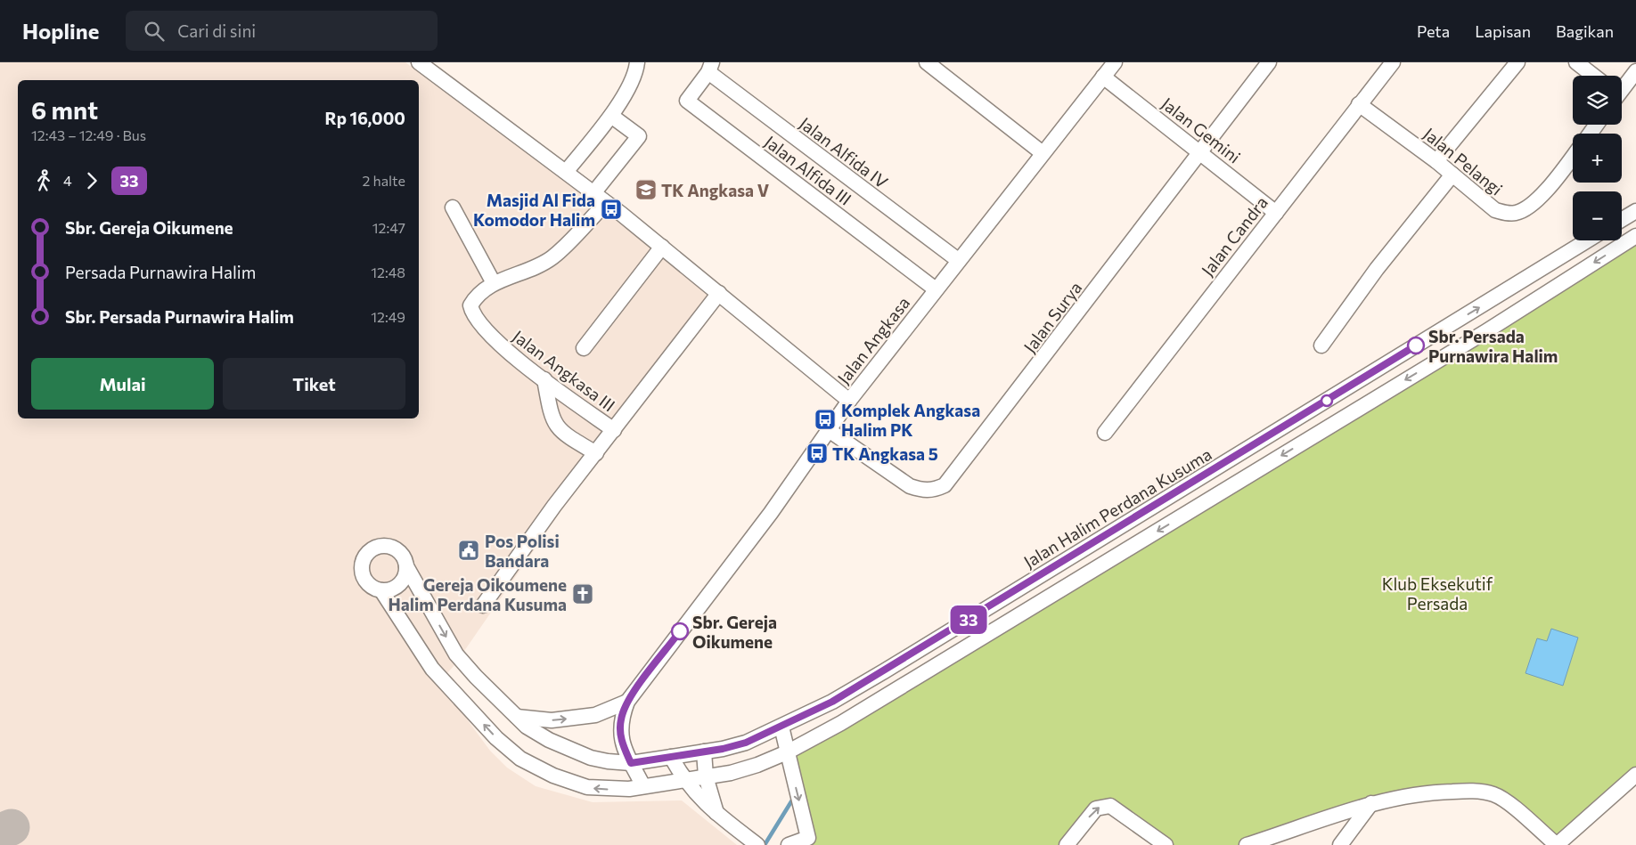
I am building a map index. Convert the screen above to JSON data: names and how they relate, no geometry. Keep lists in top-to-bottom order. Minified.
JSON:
{"streets":{"street":["Jalan Gemini","Jalan Alfida IV","Jalan Pelangi","Jalan Alfida III","Jalan Candra","Jalan Surya","Jalan Angkasa","Jalan Angkasa III","Jalan Halim Perdana Kusuma"]},"crossings":[["Jalan Gemini","Jalan Candra"],["Jalan Gemini","Jalan Surya"],["Jalan Gemini","Jalan Angkasa"],["Jalan Alfida IV","Jalan Alfida III"],["Jalan Alfida IV","Jalan Angkasa"],["Jalan Pelangi","Jalan Candra"],["Jalan Alfida III","Jalan Angkasa"],["Jalan Surya","Jalan Angkasa"],["Jalan Angkasa","Jalan Halim Perdana Kusuma"]],"parks":["Klub Eksekutif Persada"],"places":{"school or university":["TK Angkasa V"],"bus stop":["Masjid Al Fida Komodor Halim","Komplek Angkasa Halim PK","TK Angkasa 5"],"other":["Sbr. Persada Purnawira Halim","Sbr. Gereja Oikumene"],"public building":["Pos Polisi Bandara"],"church":["Gereja Oikoumene Halim Perdana Kusuma"]},"lines":["bus line 33"],"page":{"header":"Hopline","search":"Cari di sini","nav":["Peta","Lapisan","Bagikan"],"on_map":"33","map_buttons":["+","−"],"heading":["6 mnt","12:43 – 12:49 · Bus","Rp 16,000"],"legs":["4","33","2 halte"],"list":[{"name":"Sbr. Gereja Oikumene","value":"12:47"},{"name":"Persada Purnawira Halim","value":"12:48"},{"name":"Sbr. Persada Purnawira Halim","value":"12:49"}],"buttons":["Mulai","Tiket"]}}
